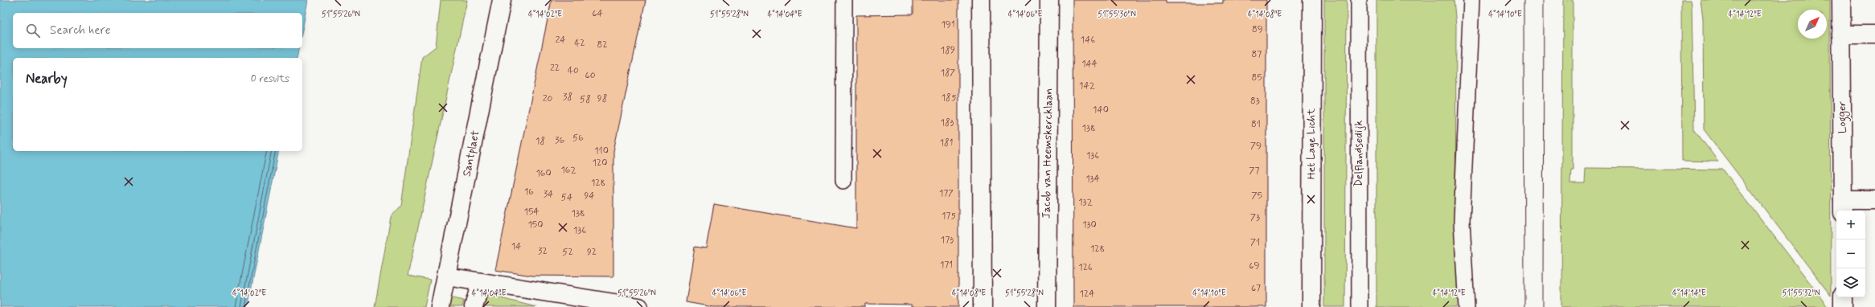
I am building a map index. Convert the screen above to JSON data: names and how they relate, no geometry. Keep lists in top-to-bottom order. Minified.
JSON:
{"streets":{"street":["Logger","Het Lage Licht","Santplaet","Jacob van Heemskercklaan"],"lane":["Delflandsedijk"]},"house_numbers":["64","191","89","24","146","42","82","189","87","144","22","40","187","60","85","142","38","185","20","98","58","83","140","183","81","138","56","36","18","181","79","110","136","120","162","77","160","134","128","16","177","34","94","75","54","132","154","138","175","73","150","130","136","173","71","14","128","32","52","92","171","69","126","67","124"],"north":"top right","page":{"search":"Search here","heading":["Nearby","0 results"],"map_buttons":["+","−"]},"coordinates":["51°55'26\"N","4°14'02\"E","51°55'28\"N","4°14'04\"E","4°14'06\"E","51°55'30\"N","4°14'08\"E","4°14'10\"E","4°14'12\"E","4°14'14\"E","51°55'32\"N"]}
